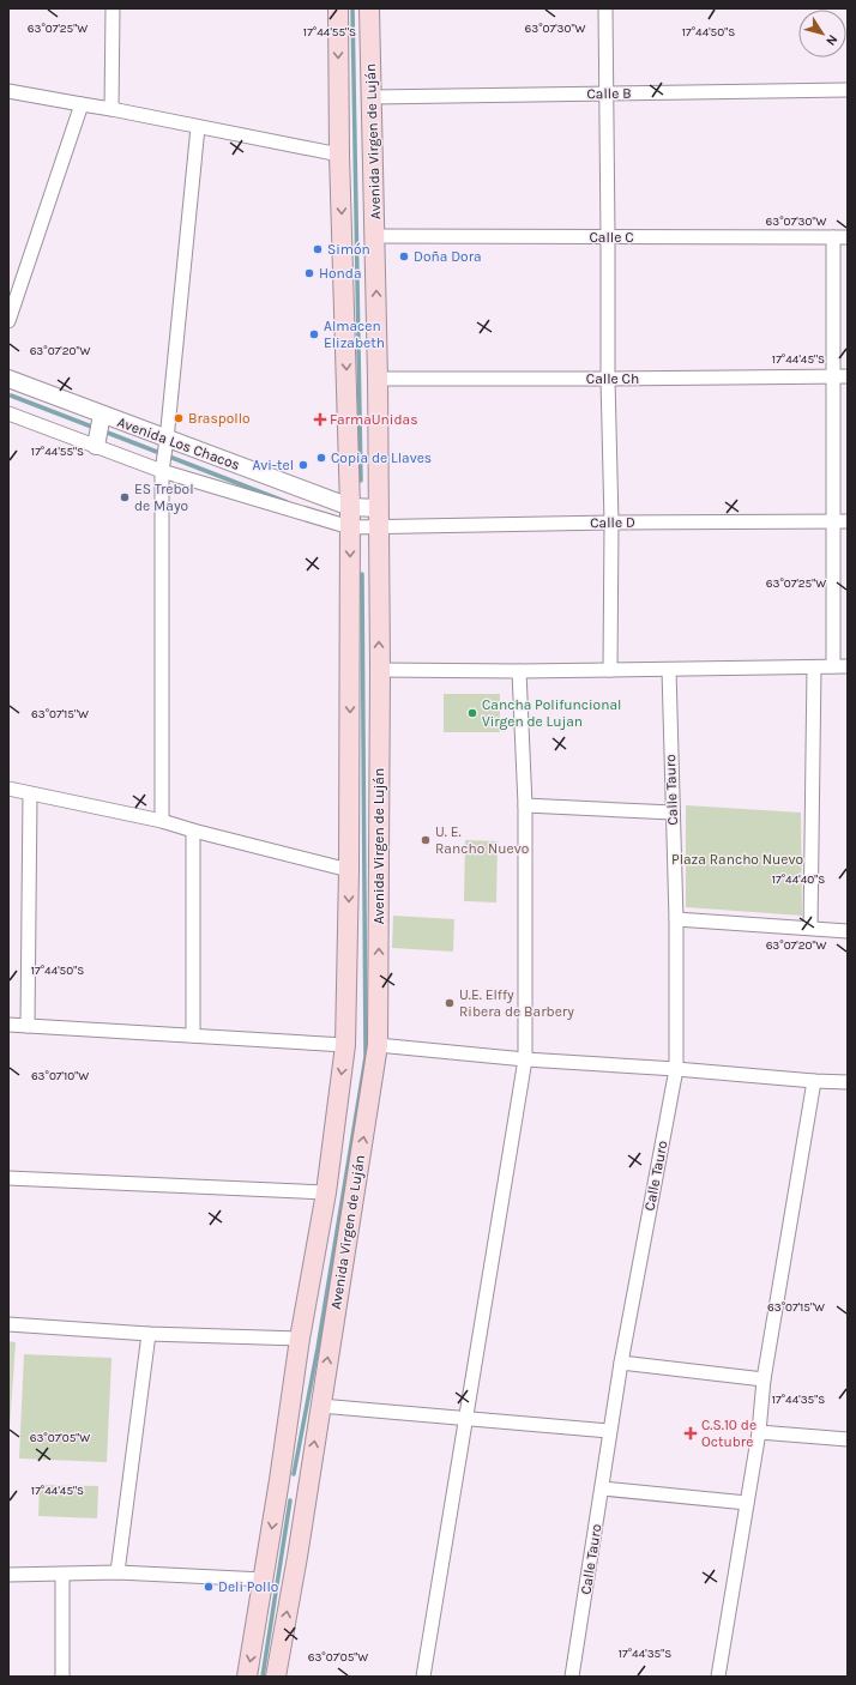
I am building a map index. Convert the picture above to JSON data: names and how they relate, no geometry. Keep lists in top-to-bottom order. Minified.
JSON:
{"streets":{"main road":["Avenida Virgen de Luján"],"street":["Calle B","Calle C","Calle Ch","Avenida Los Chacos","Calle D","Calle Tauro"]},"crossings":[["Calle B","Avenida Virgen de Luján"],["Avenida Virgen de Luján","Calle C"],["Avenida Virgen de Luján","Calle Ch"],["Avenida Virgen de Luján","Avenida Los Chacos"],["Avenida Virgen de Luján","Calle D"],["Avenida Los Chacos","Calle D"]],"parks":["Plaza Rancho Nuevo"],"places":{"other":["Simón","Doña Dora","Honda","Almacen Elizabeth","Braspollo","Copia de Llaves","Avi-tel","ES Trebol de Mayo","Cancha Polifuncional Virgen de Lujan","U. E. Rancho Nuevo","U.E. Elffy Ribera de Barbery","Deli Pollo"],"health":["FarmaUnidas","C.S.10 de Octubre"]},"north":"bottom right","coordinates":["63°07'25\"W","63°07'30\"W","17°44'55\"S","17°44'50\"S","63°07'20\"W","17°44'45\"S","63°07'15\"W","17°44'40\"S","63°07'10\"W","17°44'35\"S","63°07'05\"W"]}
